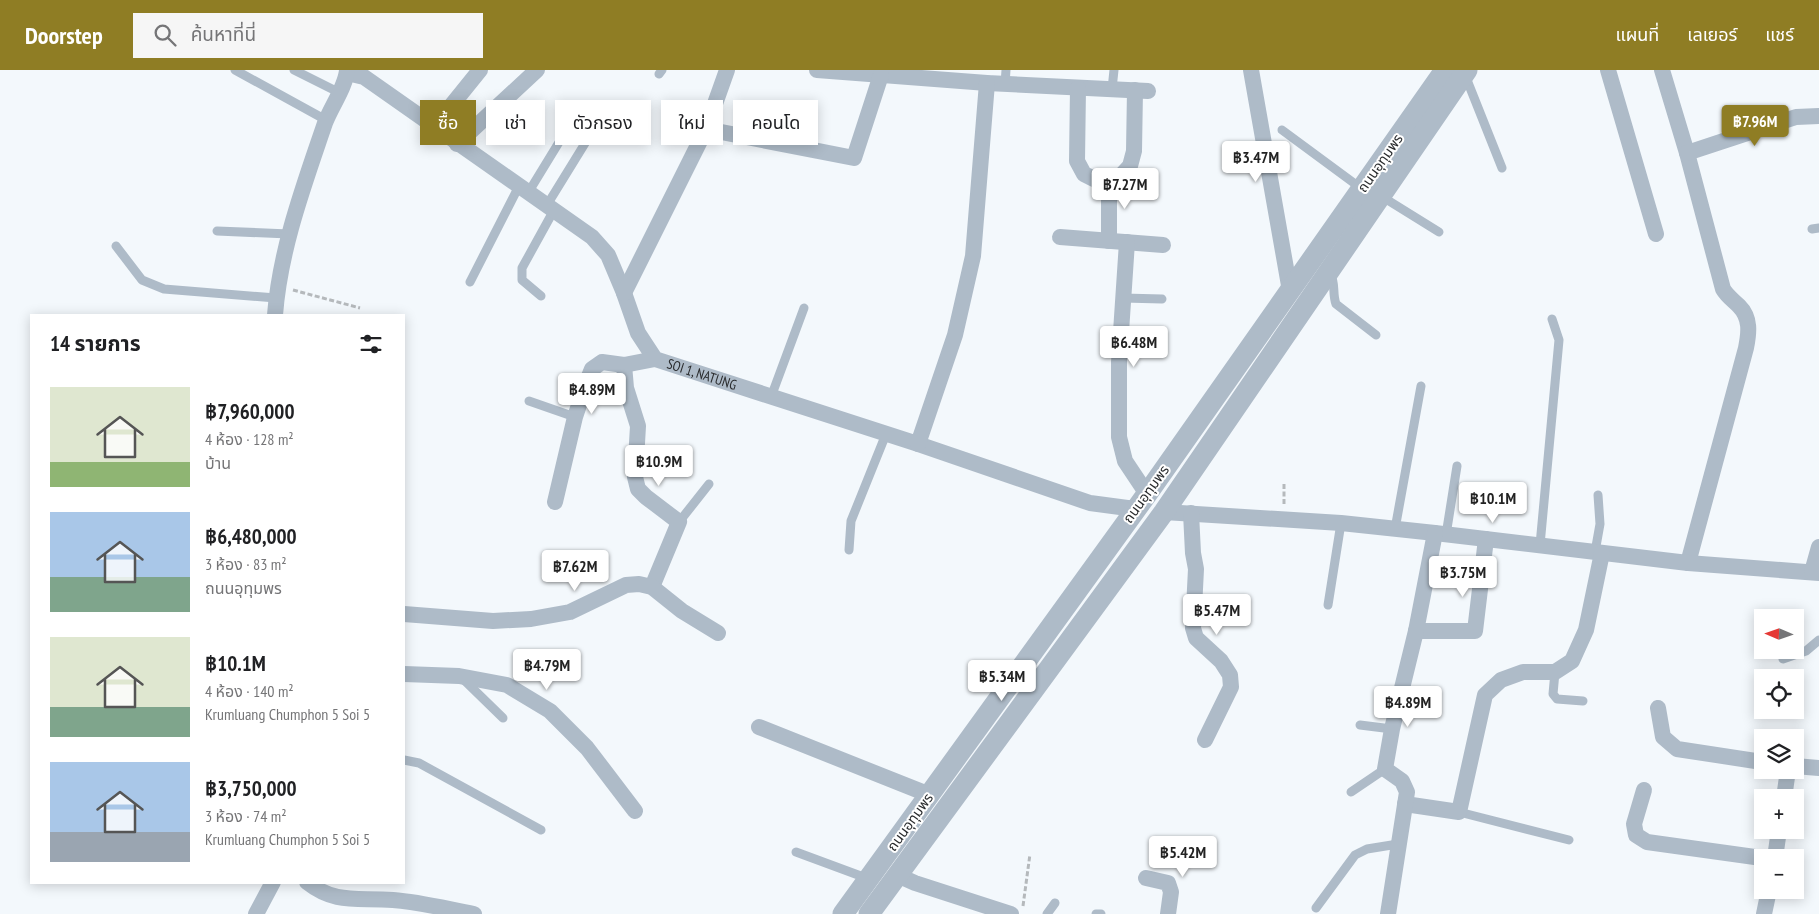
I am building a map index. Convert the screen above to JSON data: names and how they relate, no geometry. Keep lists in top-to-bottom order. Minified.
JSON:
{"streets":{"street":["ถนนอุทุมพร","SOI 1, NATUNG"]},"crossings":[["ถนนอุทุมพร","SOI 1, NATUNG"]],"north":"left","page":{"header":"Doorstep","search":"ค้นหาที่นี่","nav":["แผนที่","เลเยอร์","แชร์"],"chip":["ซื้อ","เช่า","ตัวกรอง","ใหม่","คอนโด"],"price":["฿7.96M","฿3.47M","฿7.27M","฿6.48M","฿4.89M","฿10.9M","฿10.1M","฿7.62M","฿3.75M","฿5.47M","฿4.79M","฿5.34M","฿4.89M","฿5.42M"],"heading":"14 รายการ","list":[{"name":"฿7,960,000","note":"4 ห้อง · 128 m² · บ้าน"},{"name":"฿6,480,000","note":"3 ห้อง · 83 m² · ถนนอุทุมพร"},{"name":"฿10.1M","note":"4 ห้อง · 140 m² · Krumluang Chumphon 5 Soi 5"},{"name":"฿3,750,000","note":"3 ห้อง · 74 m² · Krumluang Chumphon 5 Soi 5"}],"map_buttons":["+","−"]}}
